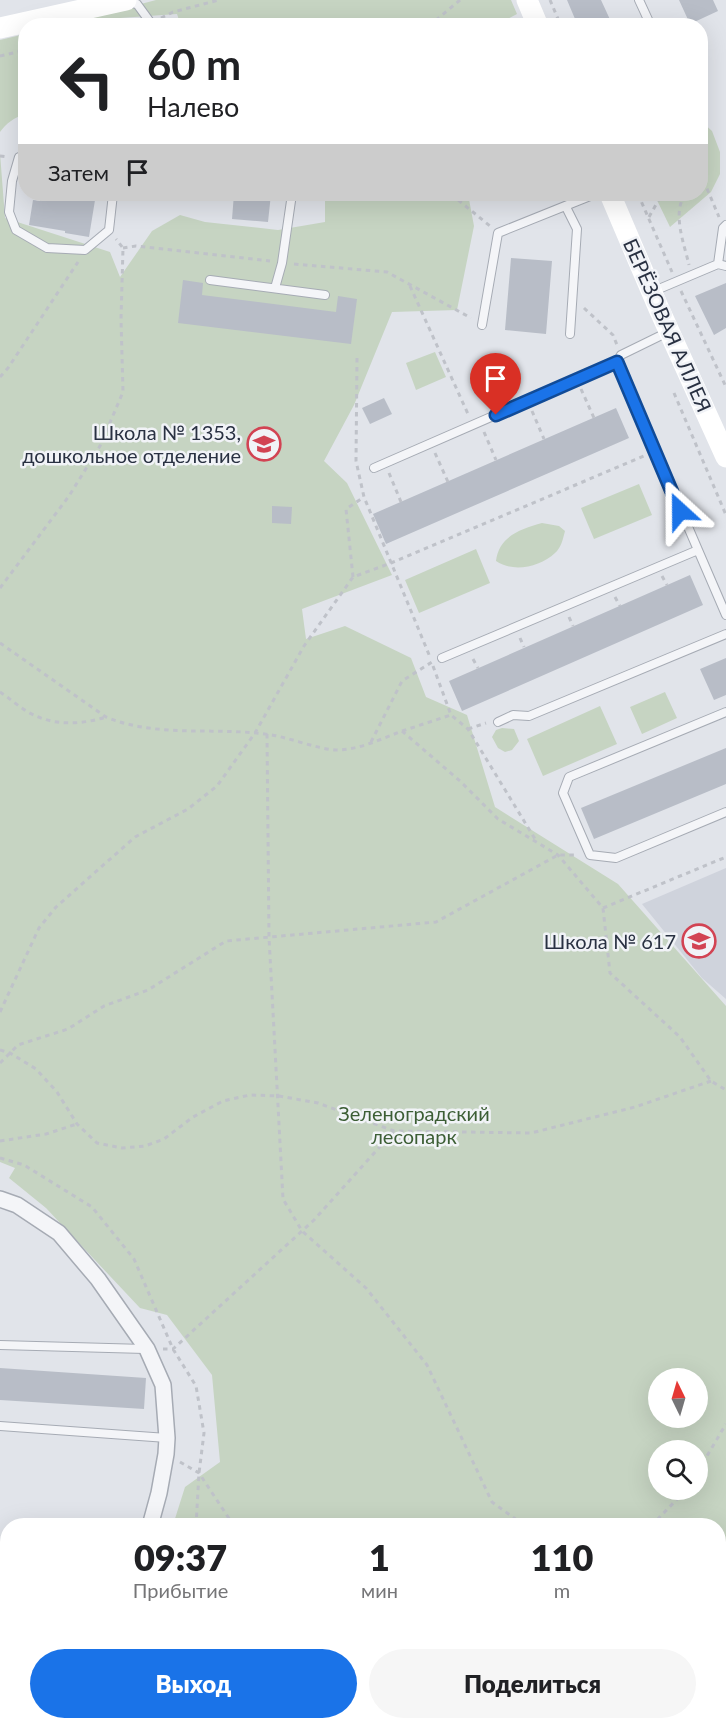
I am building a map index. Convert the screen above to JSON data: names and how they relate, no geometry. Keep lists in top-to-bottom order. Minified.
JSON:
{"streets":{"street":["БЕРЁЗОВАЯ АЛЛЕЯ"]},"parks":["Зеленоградский лесопарк"],"places":{"school or university":["Школа № 1353, дошкольное отделение","Школа № 617"]},"north":"top","page":{"turn":["60 m","Налево"],"then":"Затем","eta":["09:37","Прибытие","1","мин","110","m"],"buttons":["Выход","Поделиться"]}}
